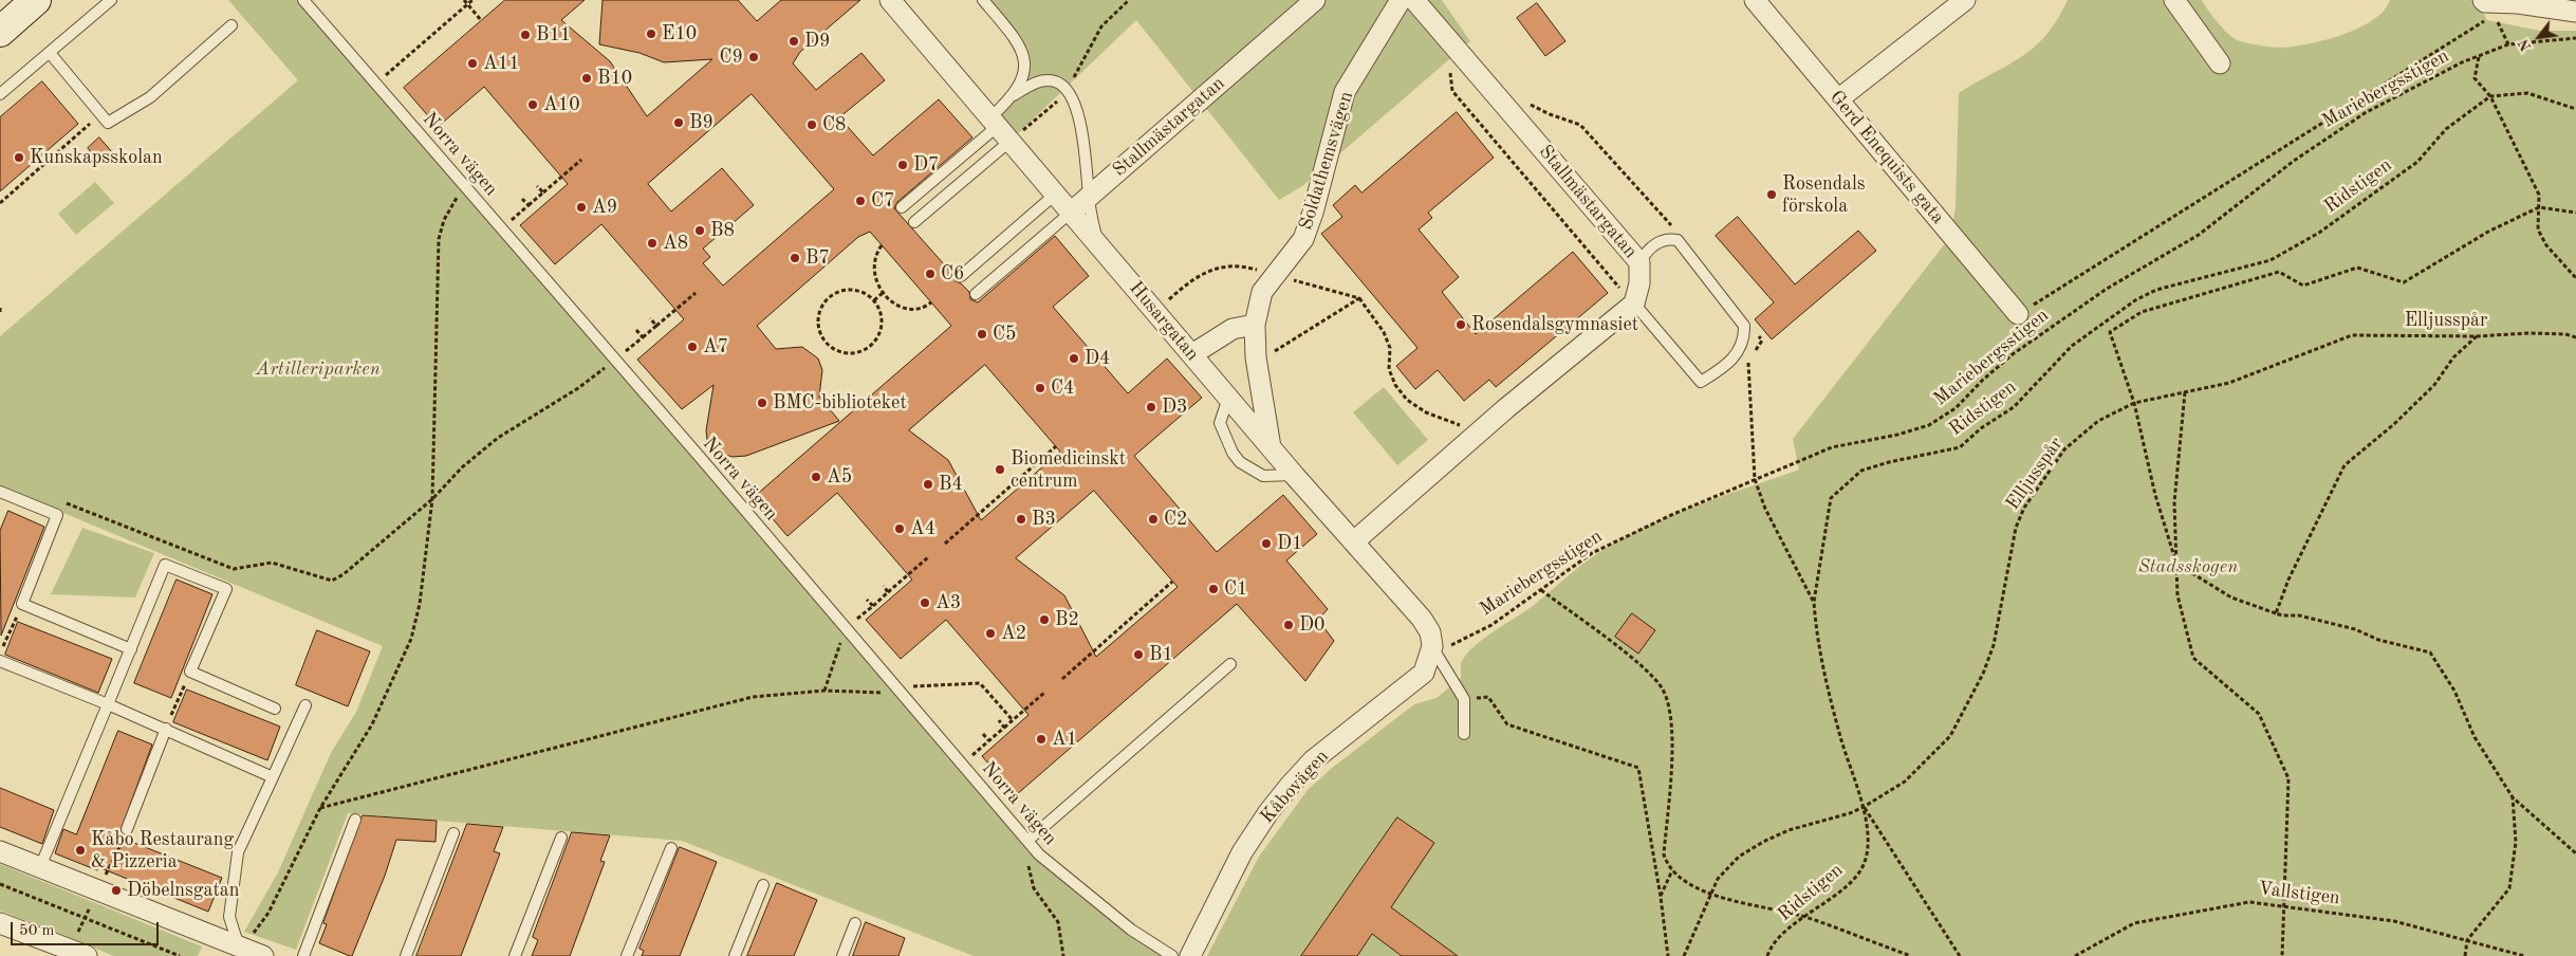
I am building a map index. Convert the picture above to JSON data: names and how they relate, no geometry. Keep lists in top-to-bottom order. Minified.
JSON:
{"streets":{"street":["Stallmästargatan","Gerd Enequists gata","Soldathemsvägen","Husargatan","Kåbovägen"],"lane":["Norra vägen"],"path":["Mariebergsstigen","Ridstigen","Elljusspår","Vallstigen"]},"crossings":[["Mariebergsstigen","Husargatan"],["Mariebergsstigen","Kåbovägen"],["Stallmästargatan","Husargatan"],["Soldathemsvägen","Husargatan"],["Ridstigen","Elljusspår"],["Husargatan","Kåbovägen"]],"parks":["Artilleriparken","Stadsskogen"],"places":["E10","B11","D9","C9","A11","B10","A10","B9","C8","Kunskapsskolan","D7","Rosendals förskola","C7","A9","B8","A8","B7","C6","Rosendalsgymnasiet","C5","A7","D4","C4","BMC-biblioteket","D3","Biomedicinskt centrum","A5","B4","B3","C2","A4","D1","C1","A3","B2","D0","A2","B1","A1","Kåbo Restaurang & Pizzeria","Döbelnsgatan"],"scale_bar":"50 m","north":"bottom left"}
